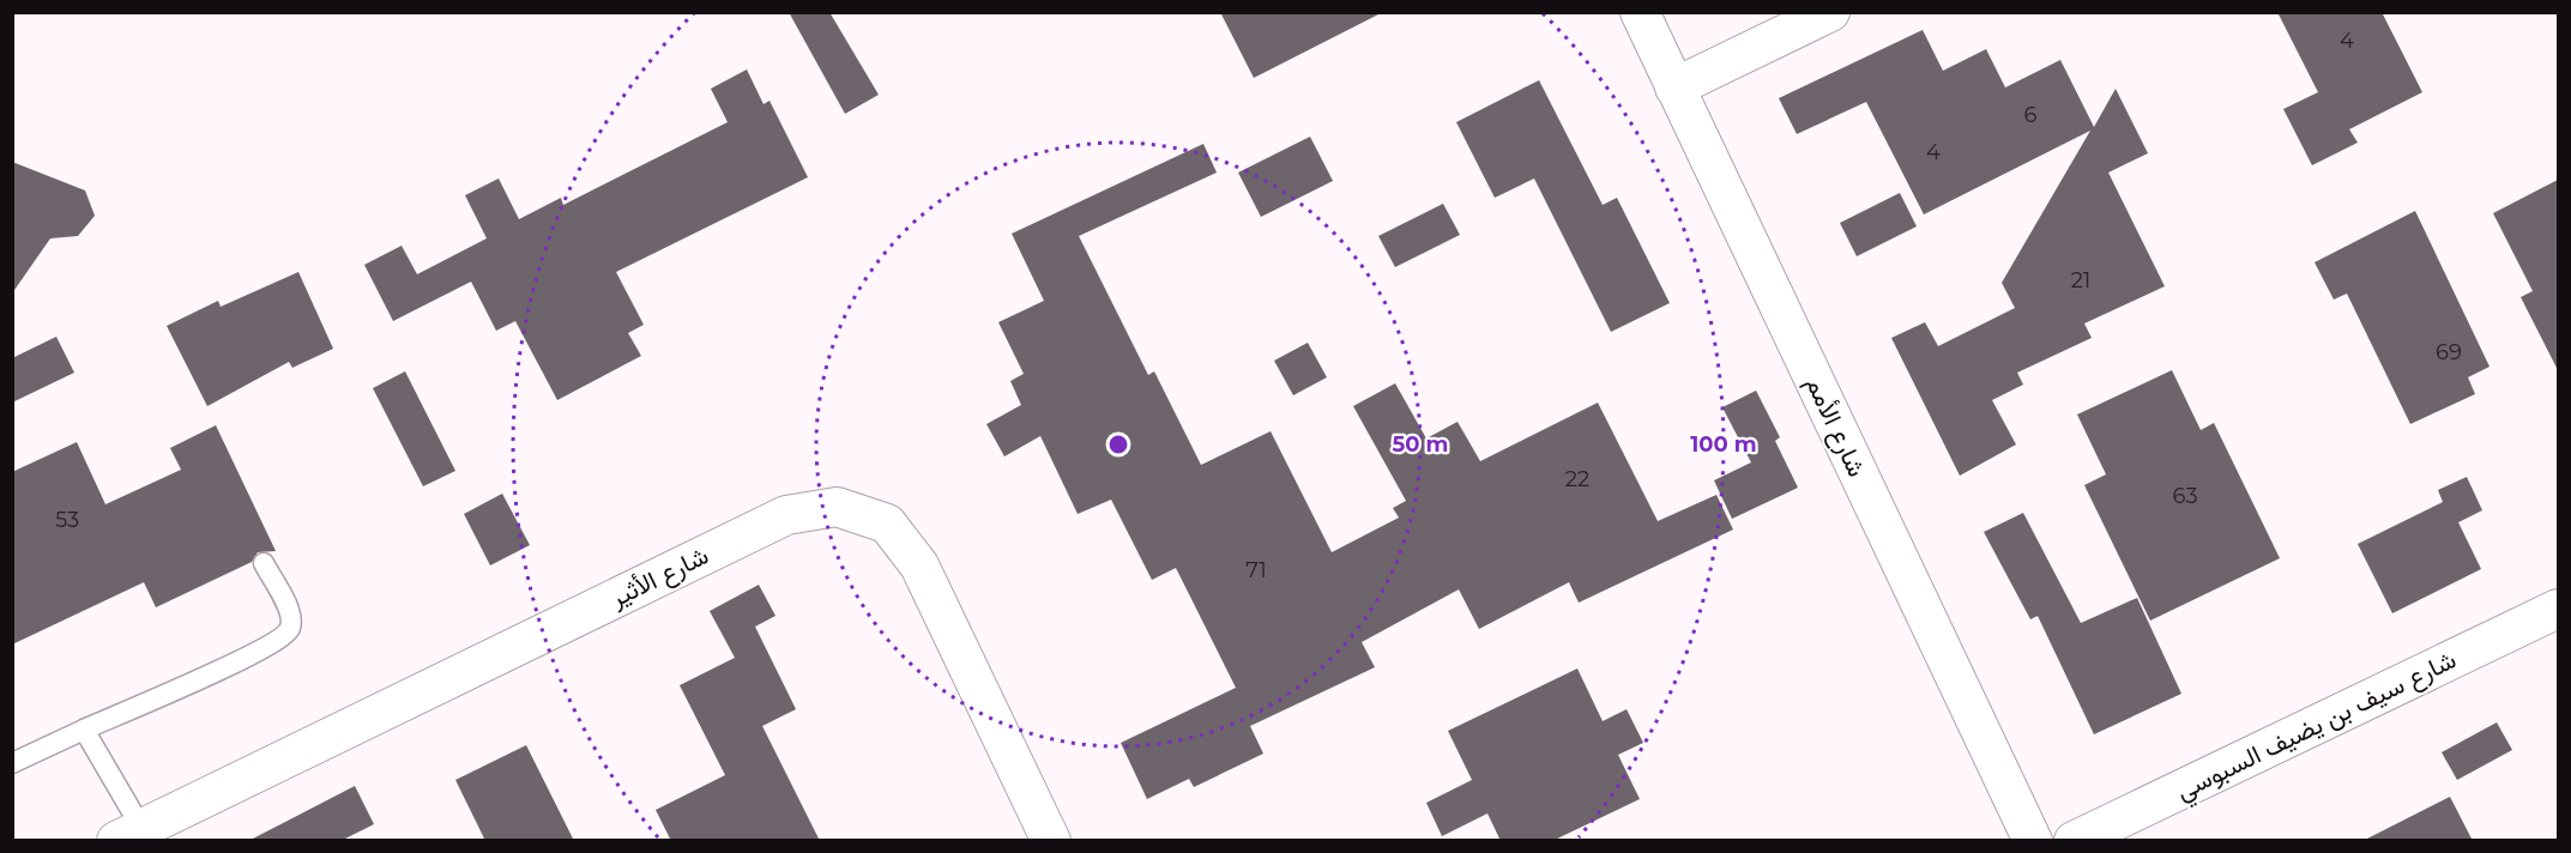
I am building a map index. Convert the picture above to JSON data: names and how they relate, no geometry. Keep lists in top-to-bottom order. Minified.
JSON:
{"streets":{"street":["شارع الأمم","شارع الأثير","شارع سيف بن يضيف السبوسي"]},"house_numbers":["4","6","4","21","69","22","63","53","71"],"rings":["50 m","100 m"]}
